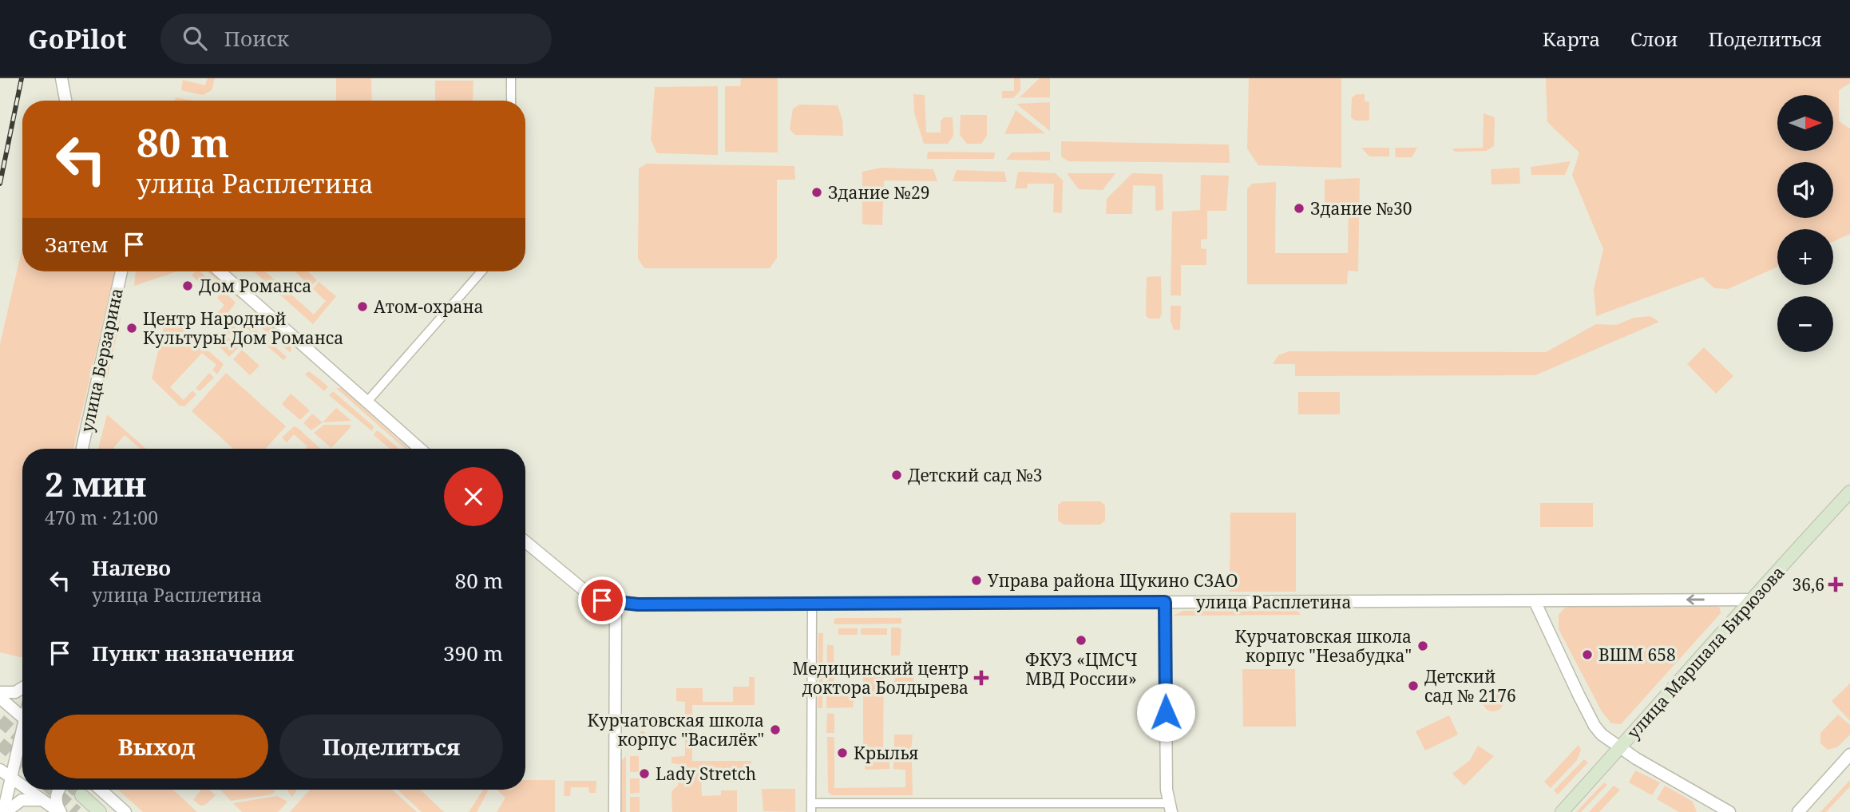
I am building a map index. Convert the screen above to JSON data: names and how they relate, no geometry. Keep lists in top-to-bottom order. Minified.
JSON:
{"streets":{"main road":["улица Маршала Бирюзова"],"street":["улица Берзарина","улица Расплетина"]},"crossings":[["улица Расплетина","улица Маршала Бирюзова"]],"places":{"other":["Здание №29","Здание №30","Дом Романса","Атом-охрана","Центр Народной Культуры Дом Романса","Детский сад №3","Управа района Щукино СЗАО","ФКУЗ «ЦМСЧ МВД России»","Курчатовская школа корпус \"Незабудка\"","ВШM 658","Детский сад № 2176","Курчатовская школа корпус \"Василёк\"","Крылья","Lady Stretch"],"health":["36,6","Медицинский центр доктора Болдырева"]},"north":"right","page":{"header":"GoPilot","search":"Поиск","nav":["Карта","Слои","Поделиться"],"map_buttons":["+","−"],"turn":["80 m","улица Расплетина"],"then":"Затем","heading":["2 мин","470 m · 21:00"],"list":[{"name":"Налево","note":"улица Расплетина","value":"80 m"},{"name":"Пункт назначения","value":"390 m"}],"buttons":["Выход","Поделиться"]}}
